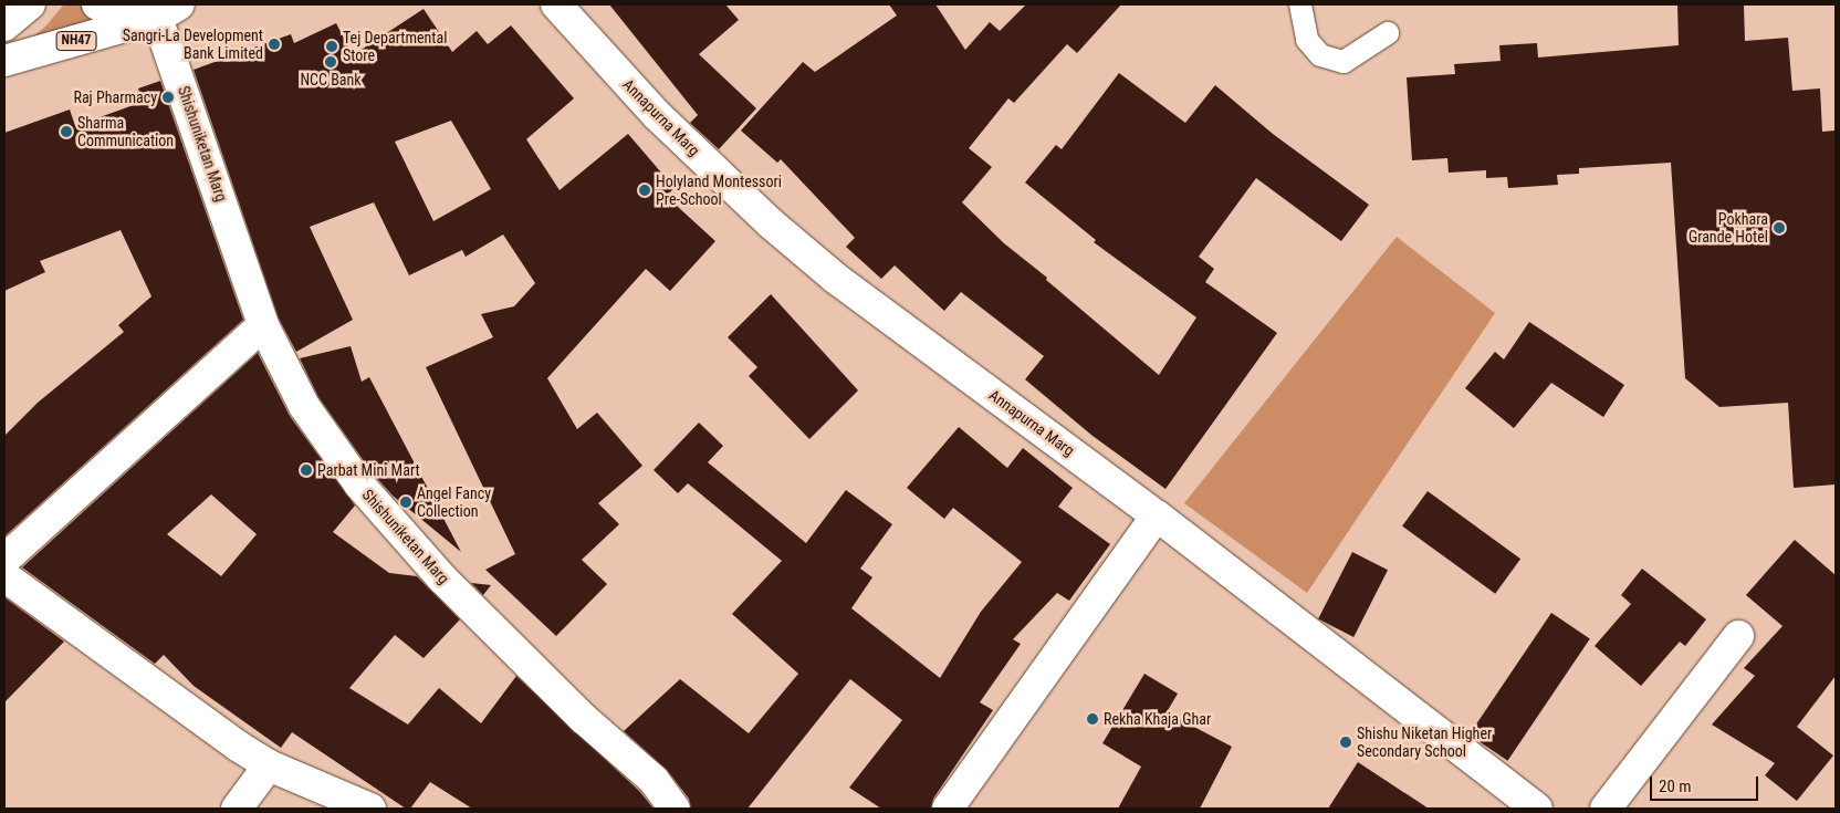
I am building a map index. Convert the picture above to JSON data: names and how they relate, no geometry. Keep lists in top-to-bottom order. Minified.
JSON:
{"streets":{"main road":["NH47","Annapurna Marg","Shishuniketan Marg"]},"crossings":[["NH47","Shishuniketan Marg"]],"places":["Sangri-La Development Bank Limited","Tej Departmental Store","NCC Bank","Raj Pharmacy","Sharma Communication","Holyland Montessori Pre-School","Pokhara Grande Hotel","Parbat Mini Mart","Angel Fancy Collection","Rekha Khaja Ghar","Shishu Niketan Higher Secondary School"],"scale_bar":"20 m"}
